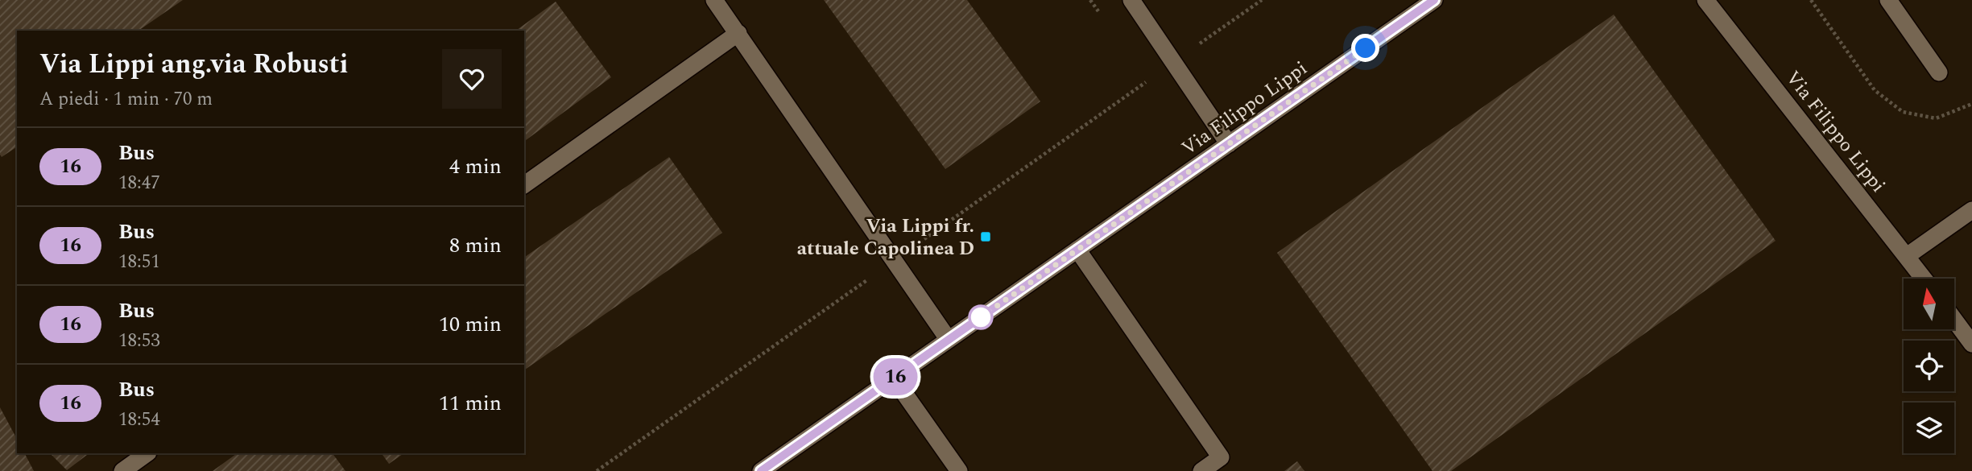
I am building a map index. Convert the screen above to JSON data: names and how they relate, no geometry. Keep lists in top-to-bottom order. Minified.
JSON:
{"streets":{"street":["Via Filippo Lippi"]},"places":{"transit":["Via Lippi fr. attuale Capolinea D"]},"lines":["bus line 16"],"north":"top","page":{"on_map":"16","heading":["Via Lippi ang.via Robusti","A piedi · 1 min · 70 m"],"list":[{"mark":"16","name":"Bus","note":"18:47","value":"4 min"},{"mark":"16","name":"Bus","note":"18:51","value":"8 min"},{"mark":"16","name":"Bus","note":"18:53","value":"10 min"},{"mark":"16","name":"Bus","note":"18:54","value":"11 min"}]}}
